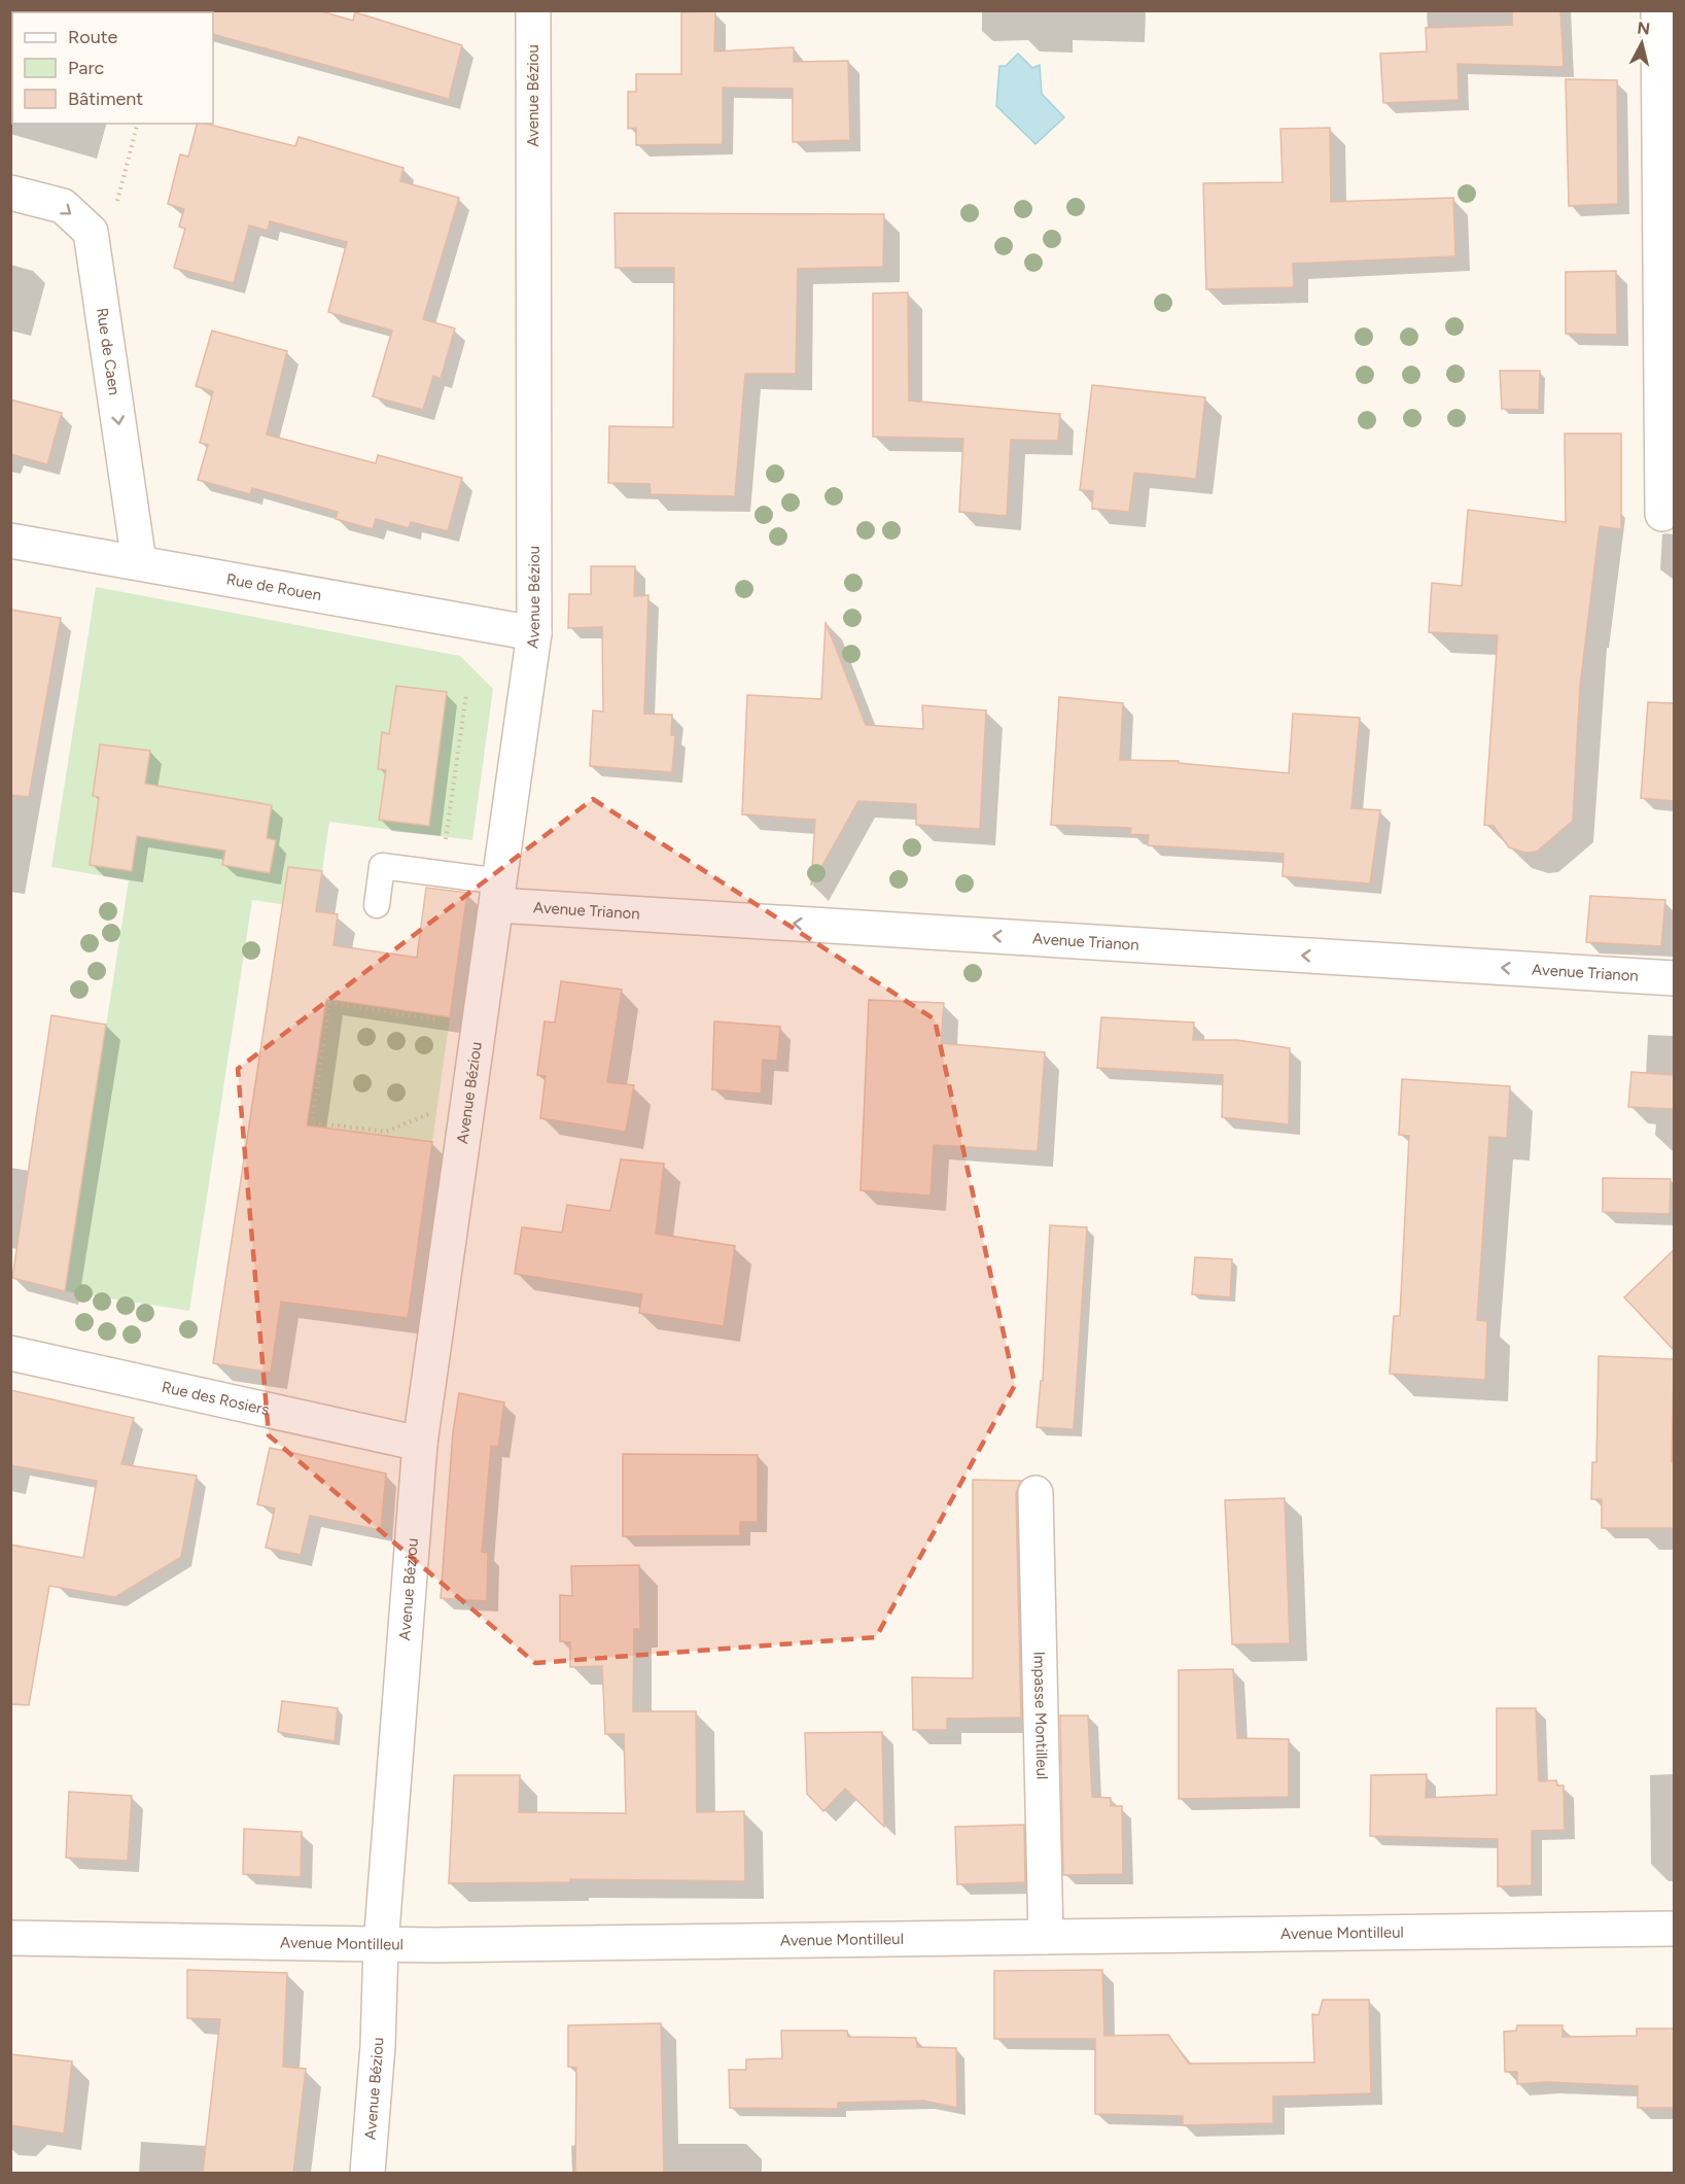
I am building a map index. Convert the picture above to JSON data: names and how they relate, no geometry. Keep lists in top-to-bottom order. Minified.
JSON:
{"streets":{"street":["Avenue Béziou","Rue de Caen","Rue de Rouen","Avenue Trianon","Rue des Rosiers","Impasse Montilleul","Avenue Montilleul"]},"crossings":[["Avenue Béziou","Rue de Rouen"],["Avenue Béziou","Avenue Trianon"],["Avenue Béziou","Rue des Rosiers"],["Avenue Béziou","Avenue Montilleul"],["Rue de Caen","Rue de Rouen"],["Impasse Montilleul","Avenue Montilleul"]],"one_way":["Rue de Caen","Avenue Trianon"],"legend":["Route","Parc","Bâtiment"],"north":"top"}
